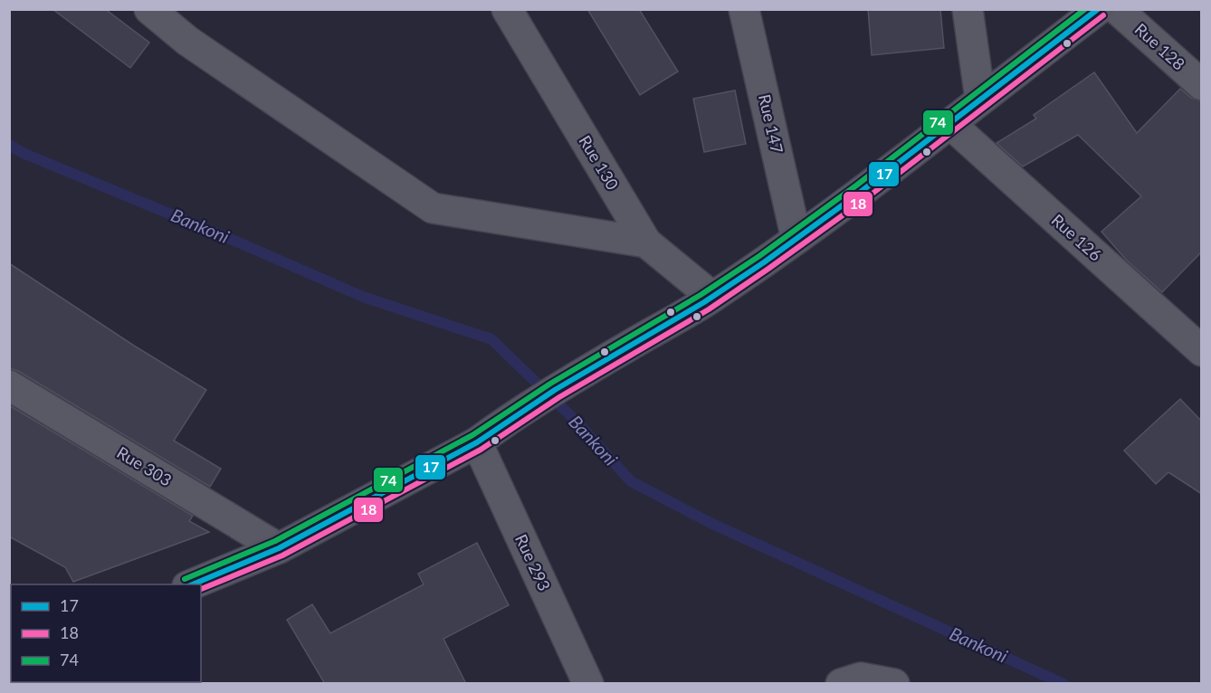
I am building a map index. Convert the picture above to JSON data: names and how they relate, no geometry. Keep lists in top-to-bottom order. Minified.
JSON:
{"streets":{"street":["Rue 128","Rue 147","Rue 130","Rue 126","Rue 303","Rue 293"]},"water":["Bankoni"],"lines":["transit line 17","transit line 74","transit line 18"],"legend":["17","18","74"]}
